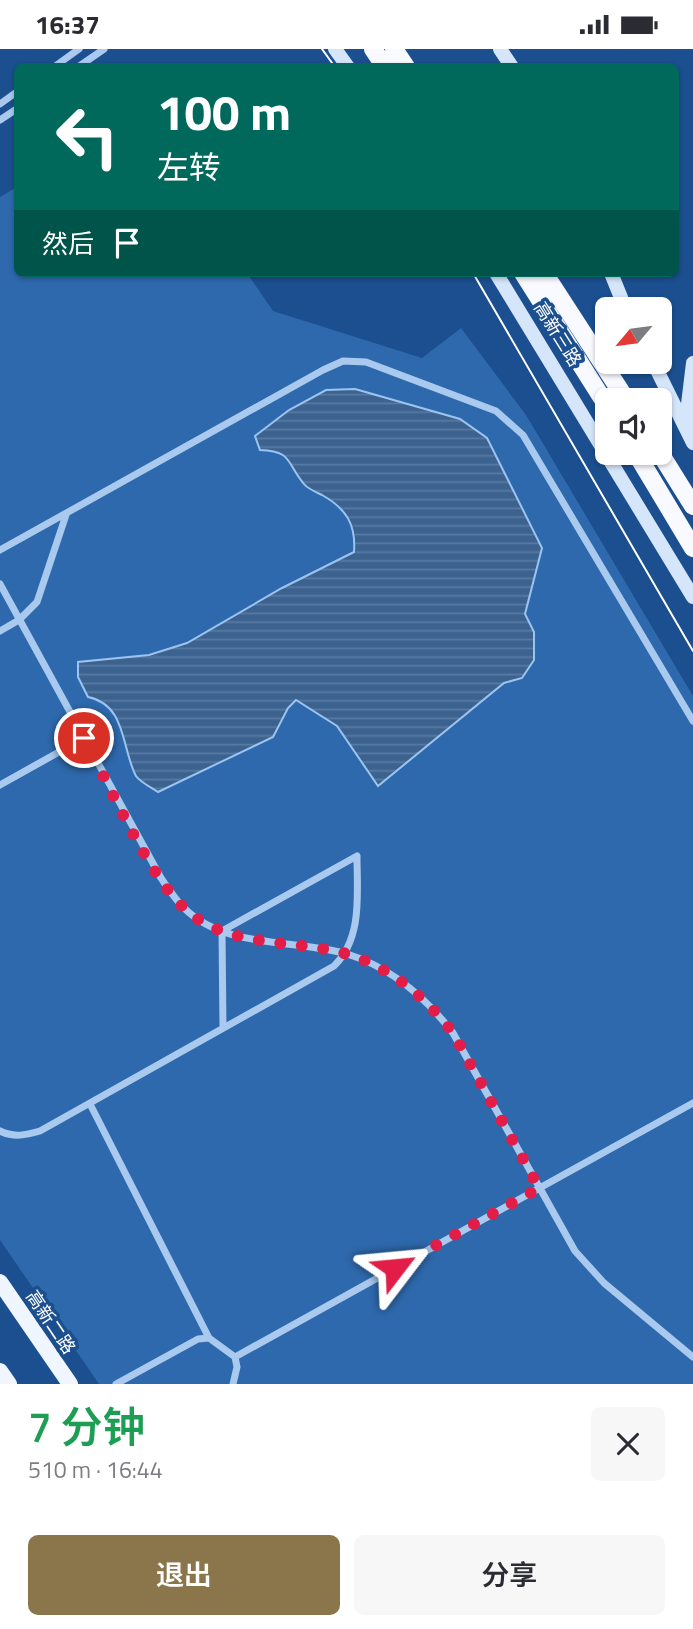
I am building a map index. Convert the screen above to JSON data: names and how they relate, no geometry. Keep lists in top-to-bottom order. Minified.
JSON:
{"streets":{"highway":["高新三路"],"main road":["高新二路"]},"north":"bottom left","page":{"status":"16:37","turn":["100 m","左转"],"then":"然后","heading":["7 分钟","510 m · 16:44"],"buttons":["退出","分享"]}}
